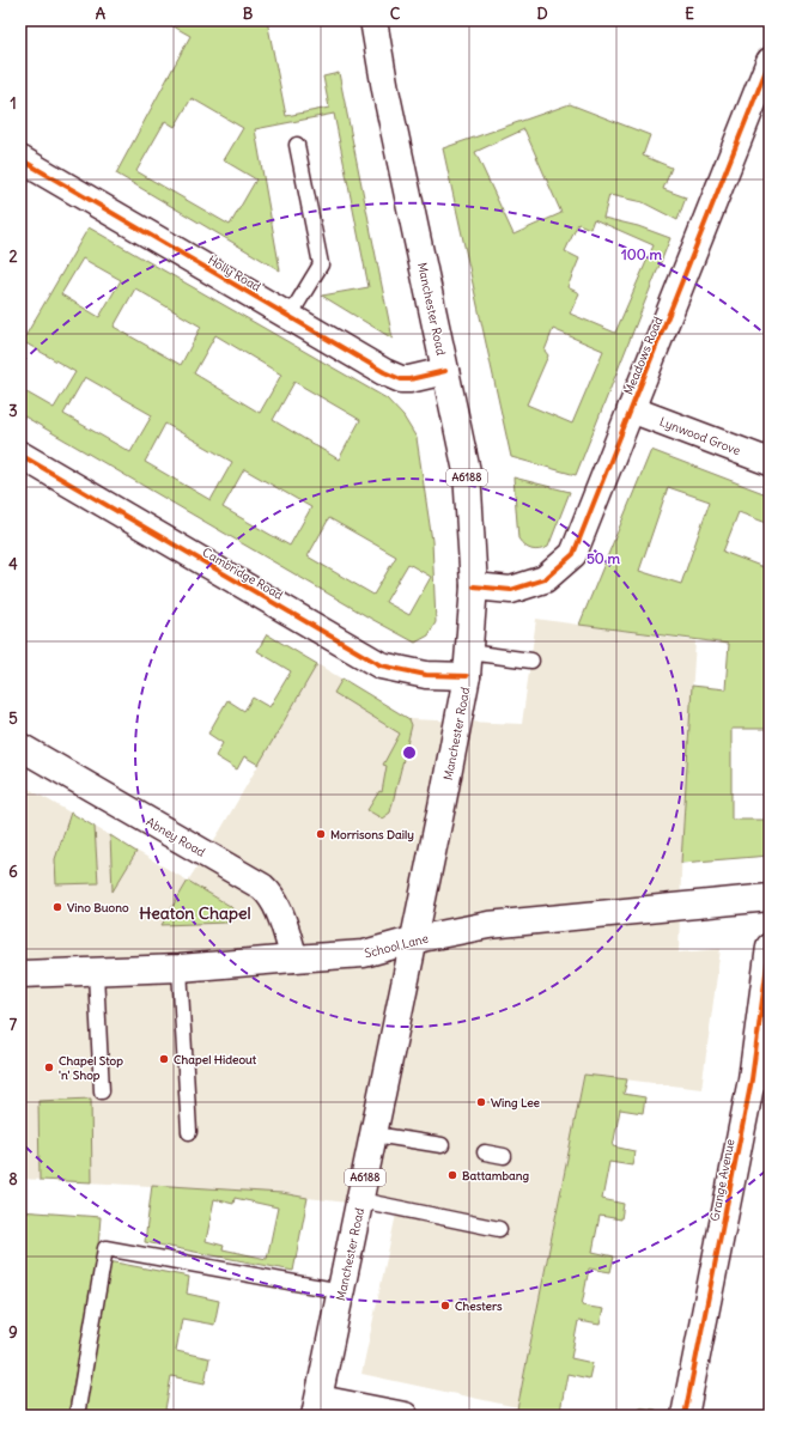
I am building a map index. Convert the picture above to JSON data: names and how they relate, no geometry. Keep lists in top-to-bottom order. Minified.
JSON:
{"streets":{"street":["Holly Road","Manchester Road","Meadows Road","Lynwood Grove","A6188","Cambridge Road","Abney Road","School Lane","Grange Avenue"]},"crossings":[["Holly Road","Manchester Road"],["Manchester Road","Meadows Road"],["Manchester Road","Cambridge Road"],["Manchester Road","School Lane"],["Meadows Road","Lynwood Grove"],["Abney Road","School Lane"]],"districts":["Heaton Chapel"],"places":["Morrisons Daily","Vino Buono","Chapel Hideout","Chapel Stop 'n' Shop","Wing Lee","Battambang","Chesters"],"grid":{"columns":["A","B","C","D","E"],"rows":["1","2","3","4","5","6","7","8","9"]},"rings":["100 m","50 m"]}
